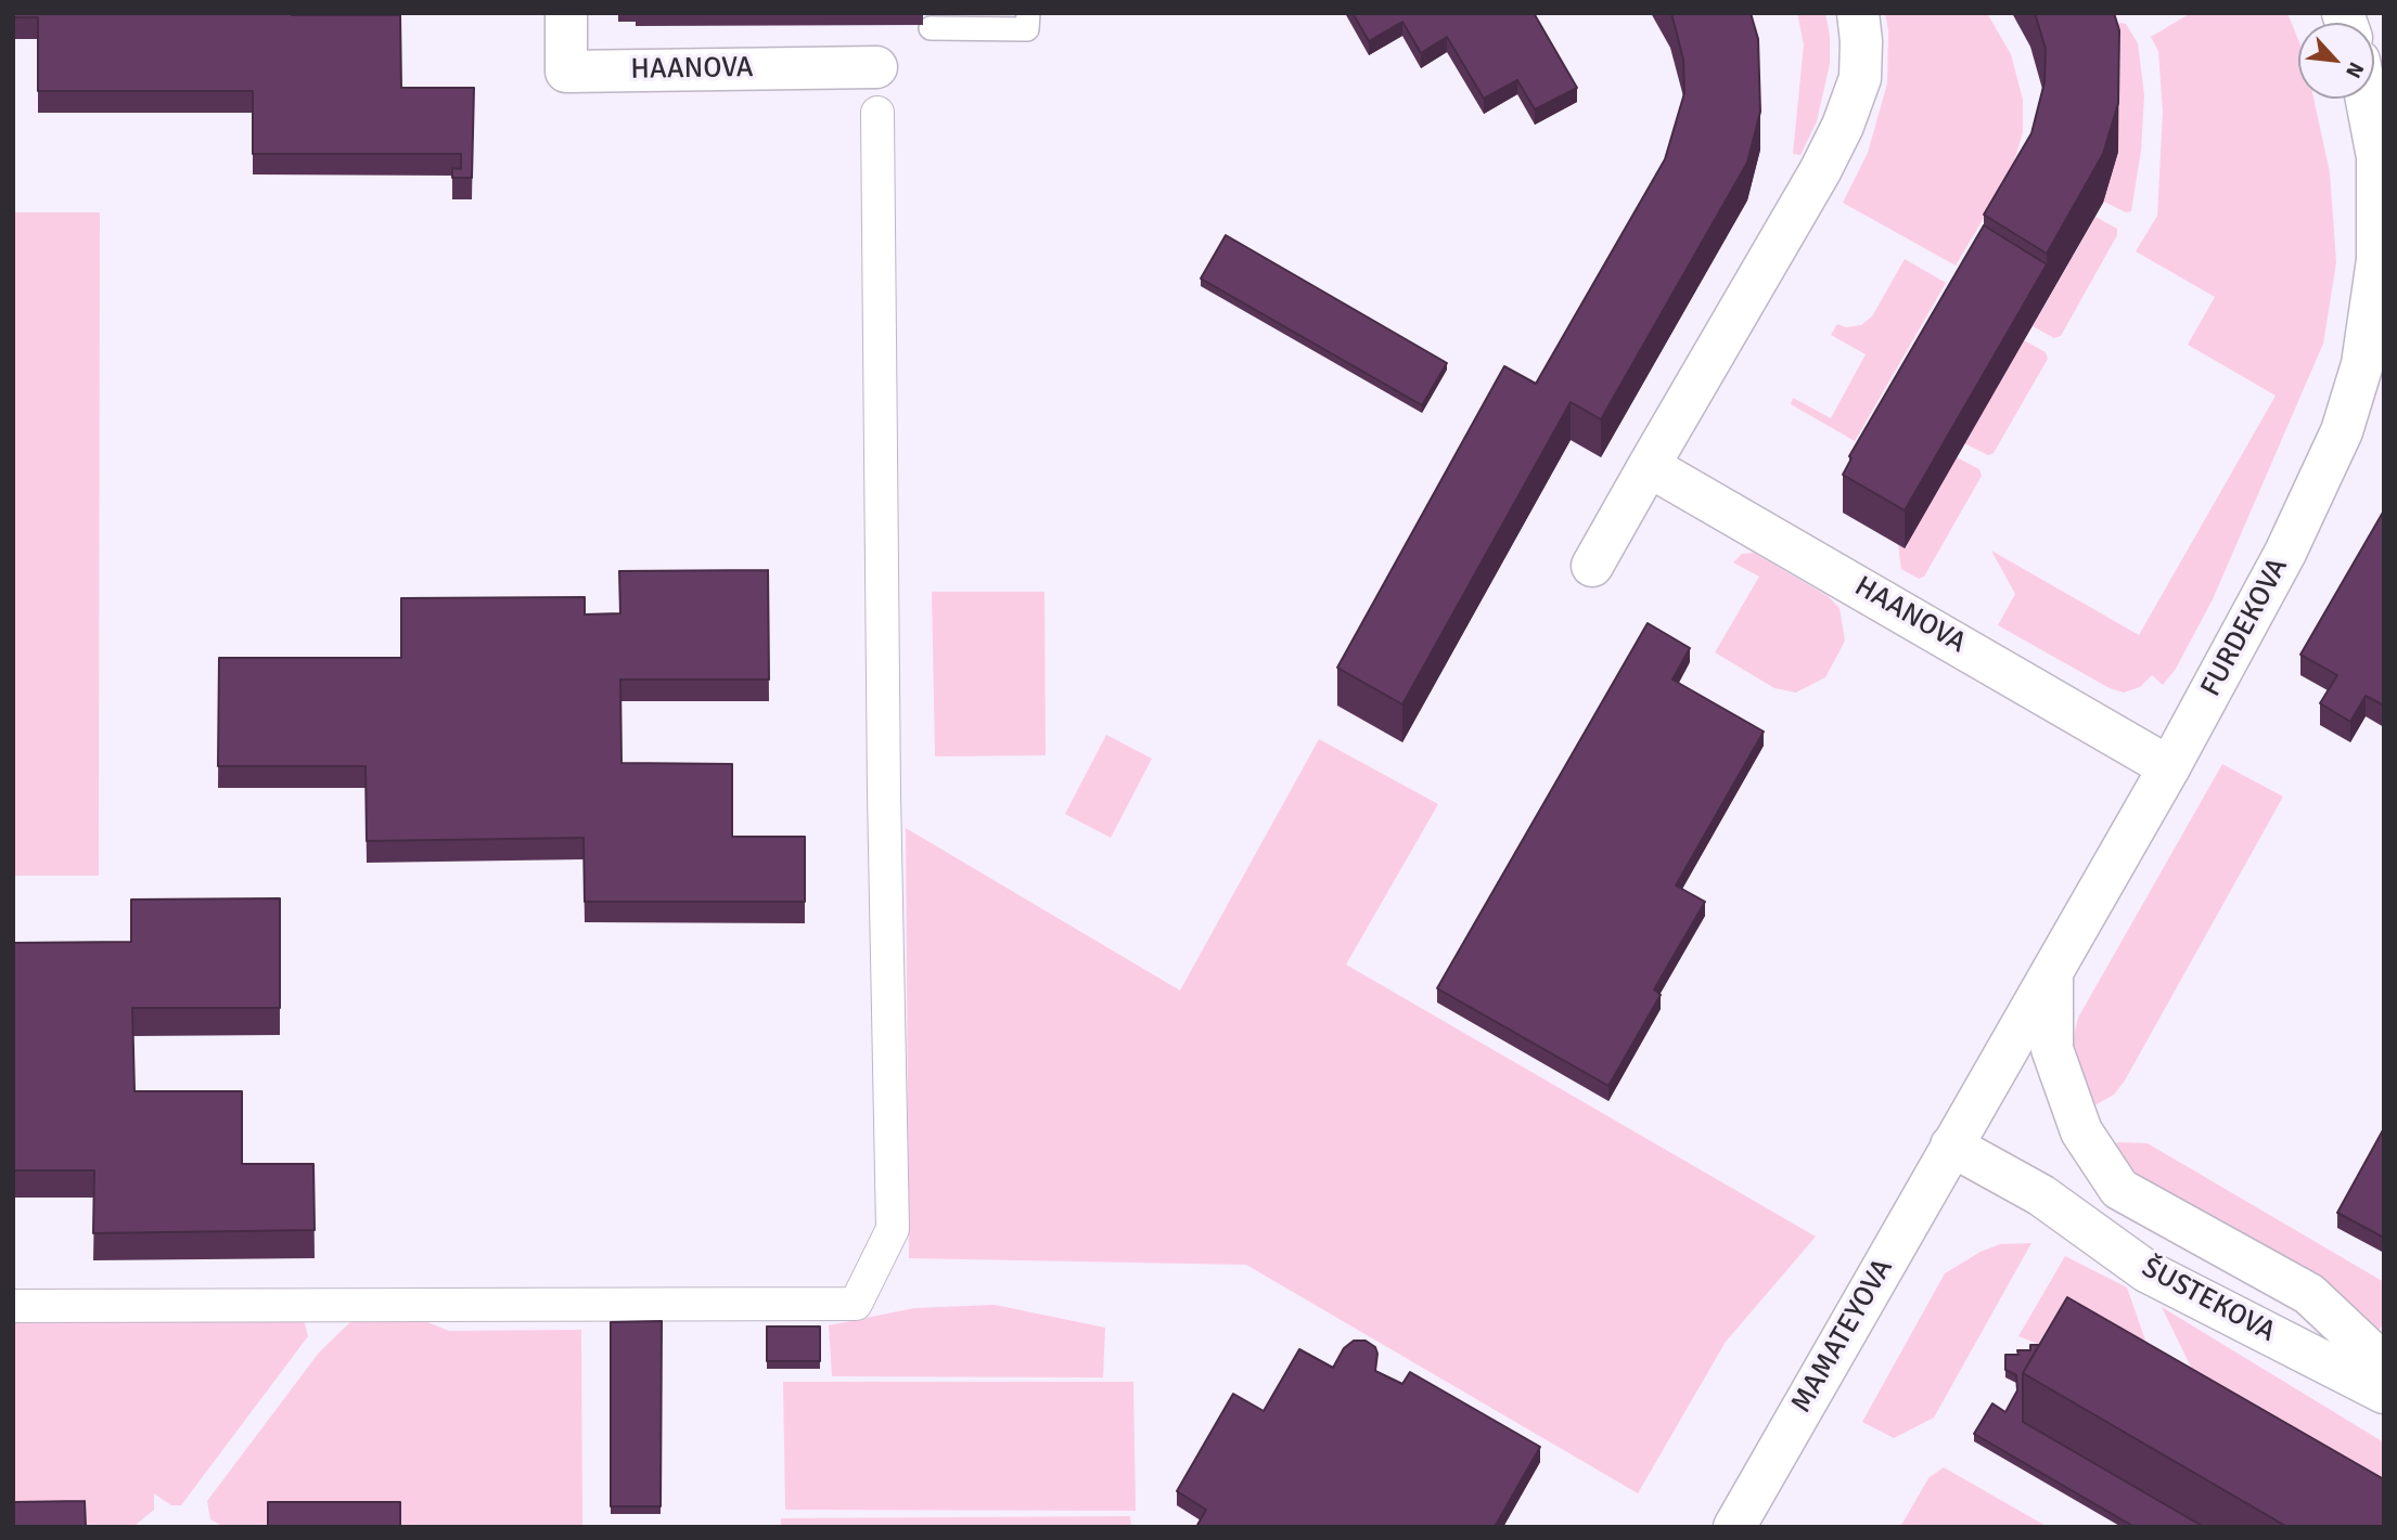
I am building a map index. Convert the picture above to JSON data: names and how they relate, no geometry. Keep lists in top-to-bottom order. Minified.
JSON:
{"streets":{"street":["HAANOVA","FURDEKOVA","ŠUSTEKOVA","MAMATEYOVA"]},"crossings":[["HAANOVA","FURDEKOVA"],["FURDEKOVA","ŠUSTEKOVA"],["FURDEKOVA","MAMATEYOVA"],["ŠUSTEKOVA","MAMATEYOVA"]],"north":"bottom right"}
